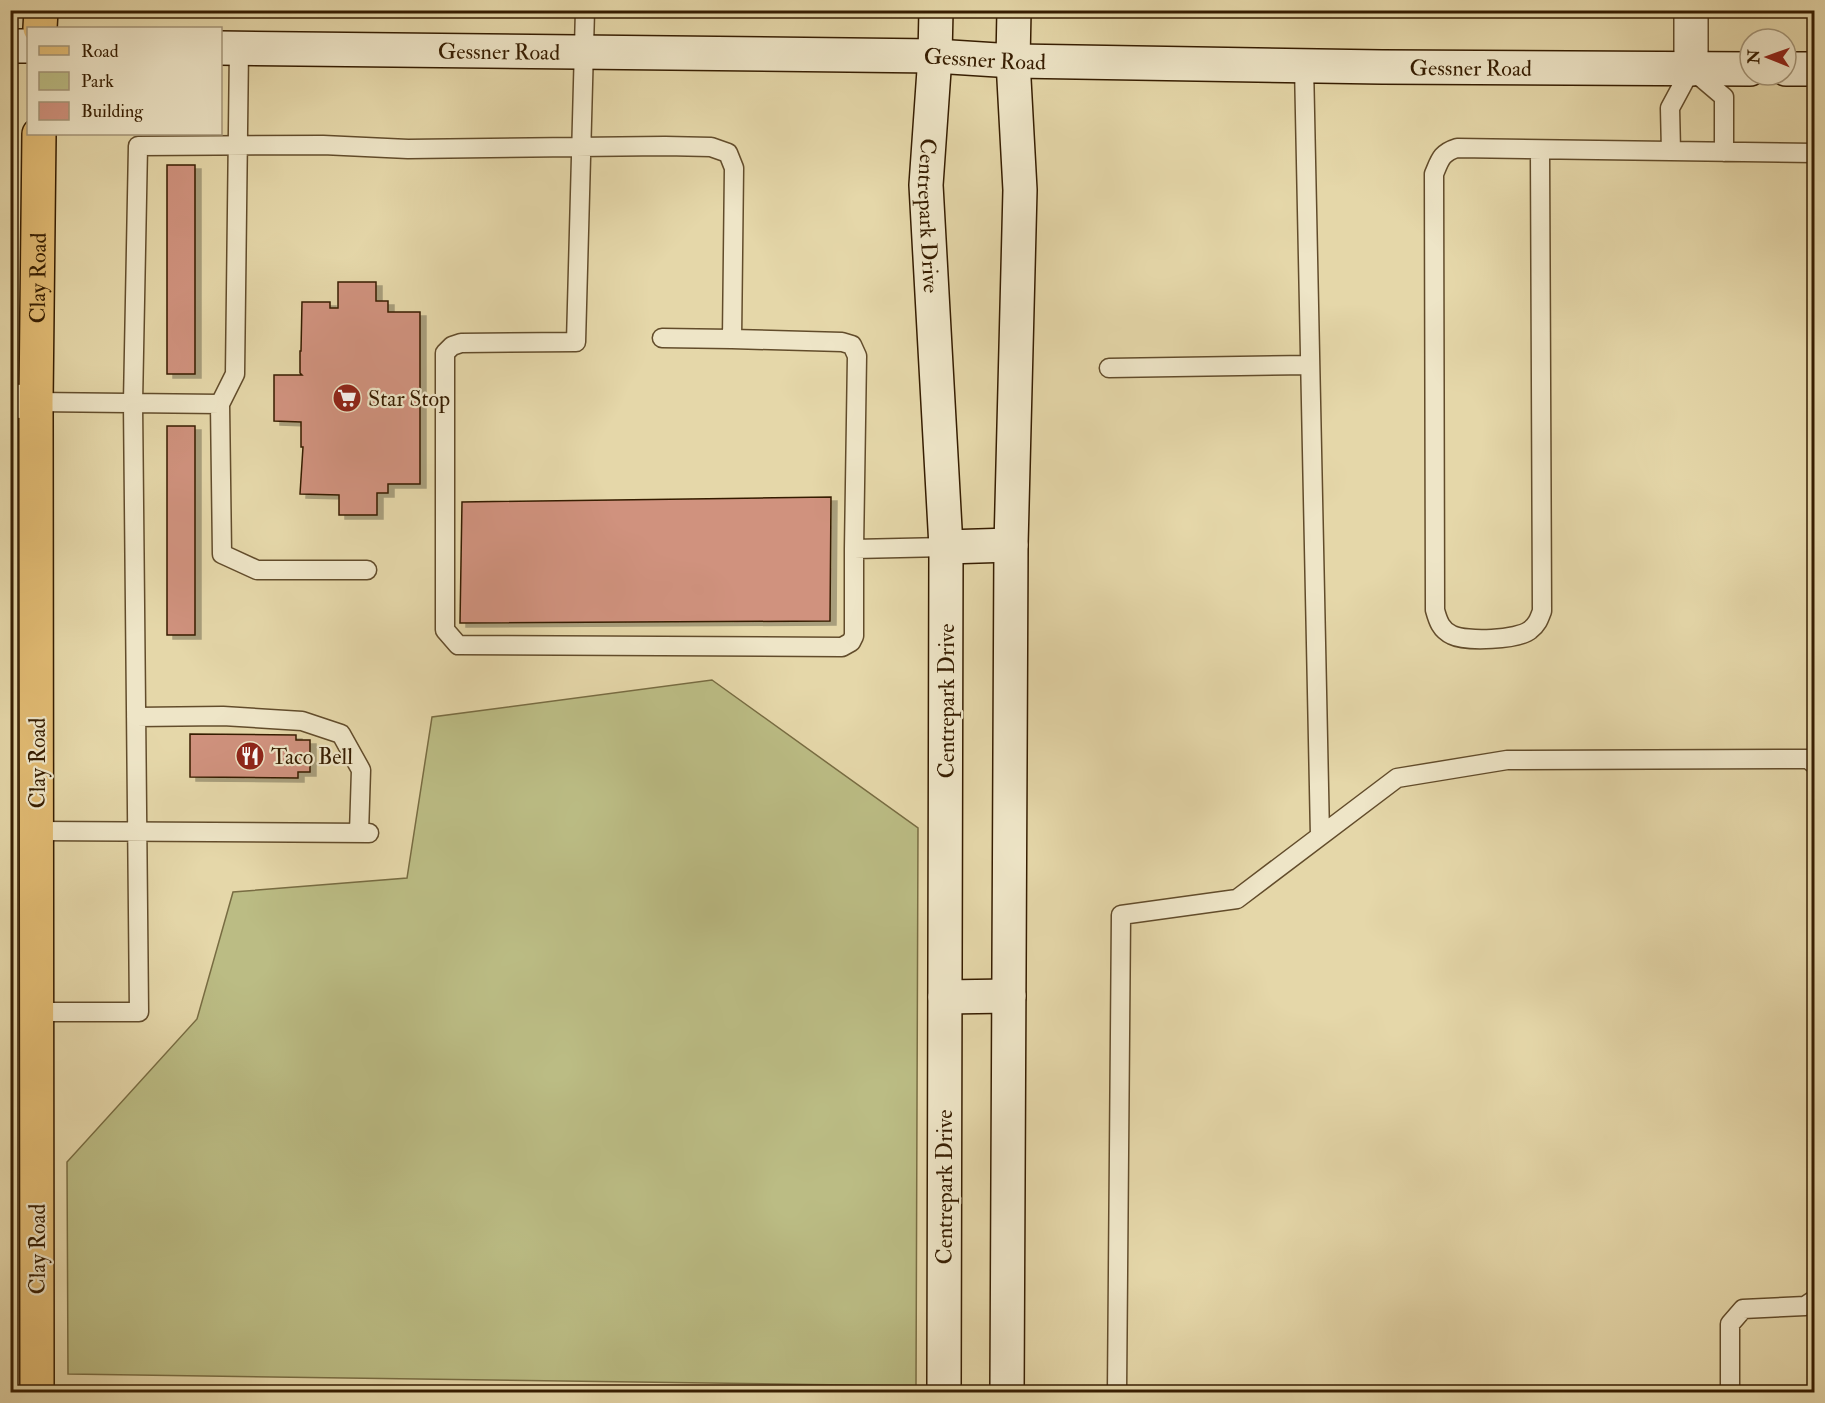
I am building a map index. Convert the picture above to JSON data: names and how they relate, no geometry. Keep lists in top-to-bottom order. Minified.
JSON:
{"streets":{"main road":["Clay Road"],"street":["Gessner Road","Centrepark Drive"]},"crossings":[["Gessner Road","Centrepark Drive"]],"places":{"supermarket":["Star Stop"],"restaurant":["Taco Bell"]},"legend":["Road","Park","Building"],"north":"left"}
